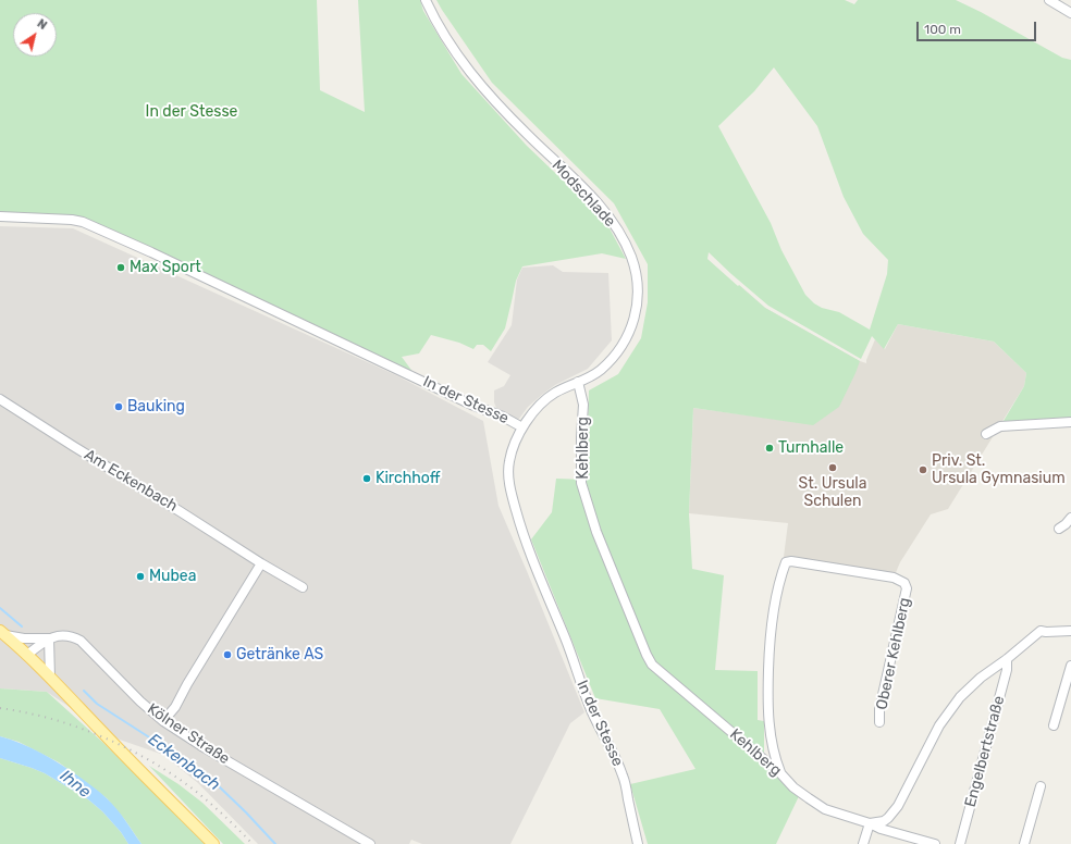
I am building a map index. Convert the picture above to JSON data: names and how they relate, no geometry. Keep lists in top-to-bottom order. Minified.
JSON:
{"streets":{"street":["Modschlade","In der Stesse","Kehlberg","Am Eckenbach","Oberer Kehlberg","Kölner Straße","Engelbertstraße"]},"crossings":[["Modschlade","In der Stesse"],["Modschlade","Kehlberg"],["Kehlberg","Oberer Kehlberg"]],"water":["Eckenbach","Ihne"],"parks":["In der Stesse"],"places":["Max Sport","Bauking","Turnhalle","St. Ursula Schulen","Priv. St. Ursula Gymnasium","Kirchhoff","Mubea","Getränke AS"],"scale_bar":"100 m","north":"top right"}
